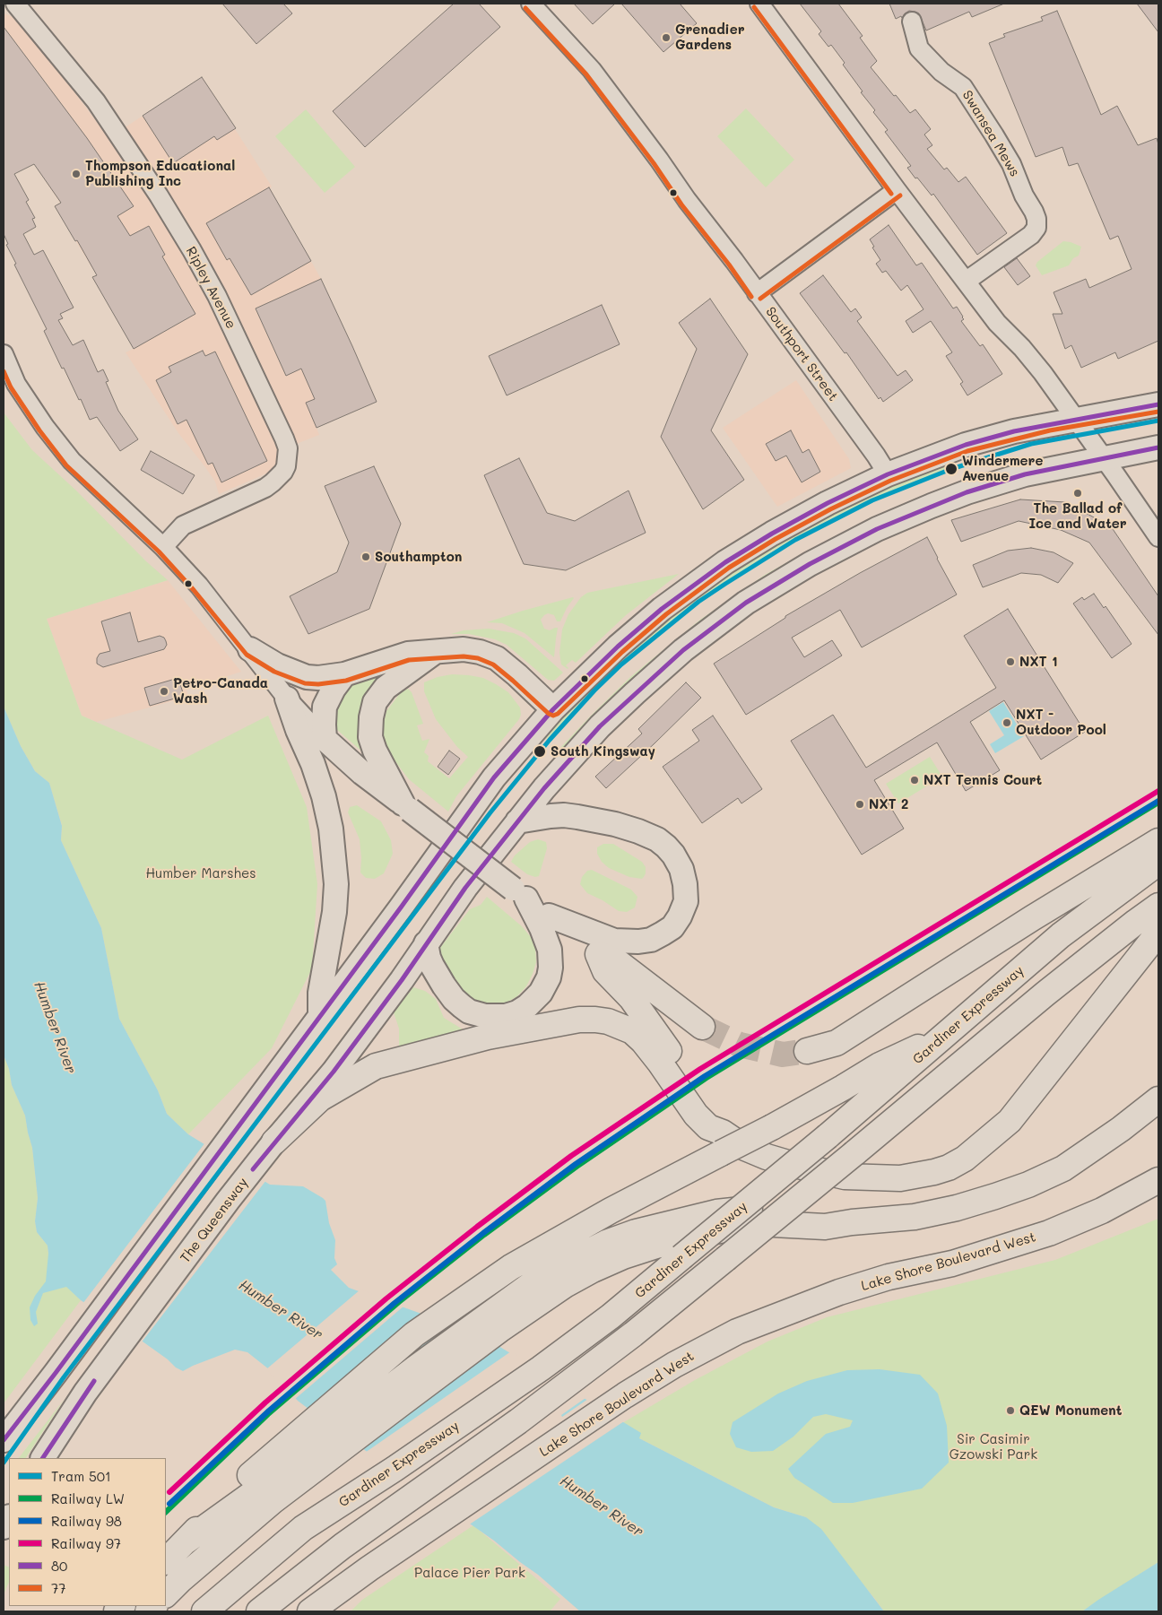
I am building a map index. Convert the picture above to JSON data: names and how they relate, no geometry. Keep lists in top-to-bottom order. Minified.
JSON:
{"streets":{"highway":["Gardiner Expressway","Lake Shore Boulevard West"],"main road":["The Queensway"],"street":["Swansea Mews","Ripley Avenue","Southport Street"]},"water":["Humber River"],"parks":["Humber Marshes","Sir Casimir Gzowski Park","Palace Pier Park"],"places":["Grenadier Gardens","Thompson Educational Publishing Inc","Windermere Avenue","The Ballad of Ice and Water","Southampton","NXT 1","Petro-Canada Wash","NXT - Outdoor Pool","South Kingsway","NXT Tennis Court","NXT 2","QEW Monument"],"lines":["transit line 77","transit line 80","tram line 501","rail line 97","rail line 98","rail line LW"],"legend":["Tram 501","Railway LW","Railway 98","Railway 97","80","77"]}
